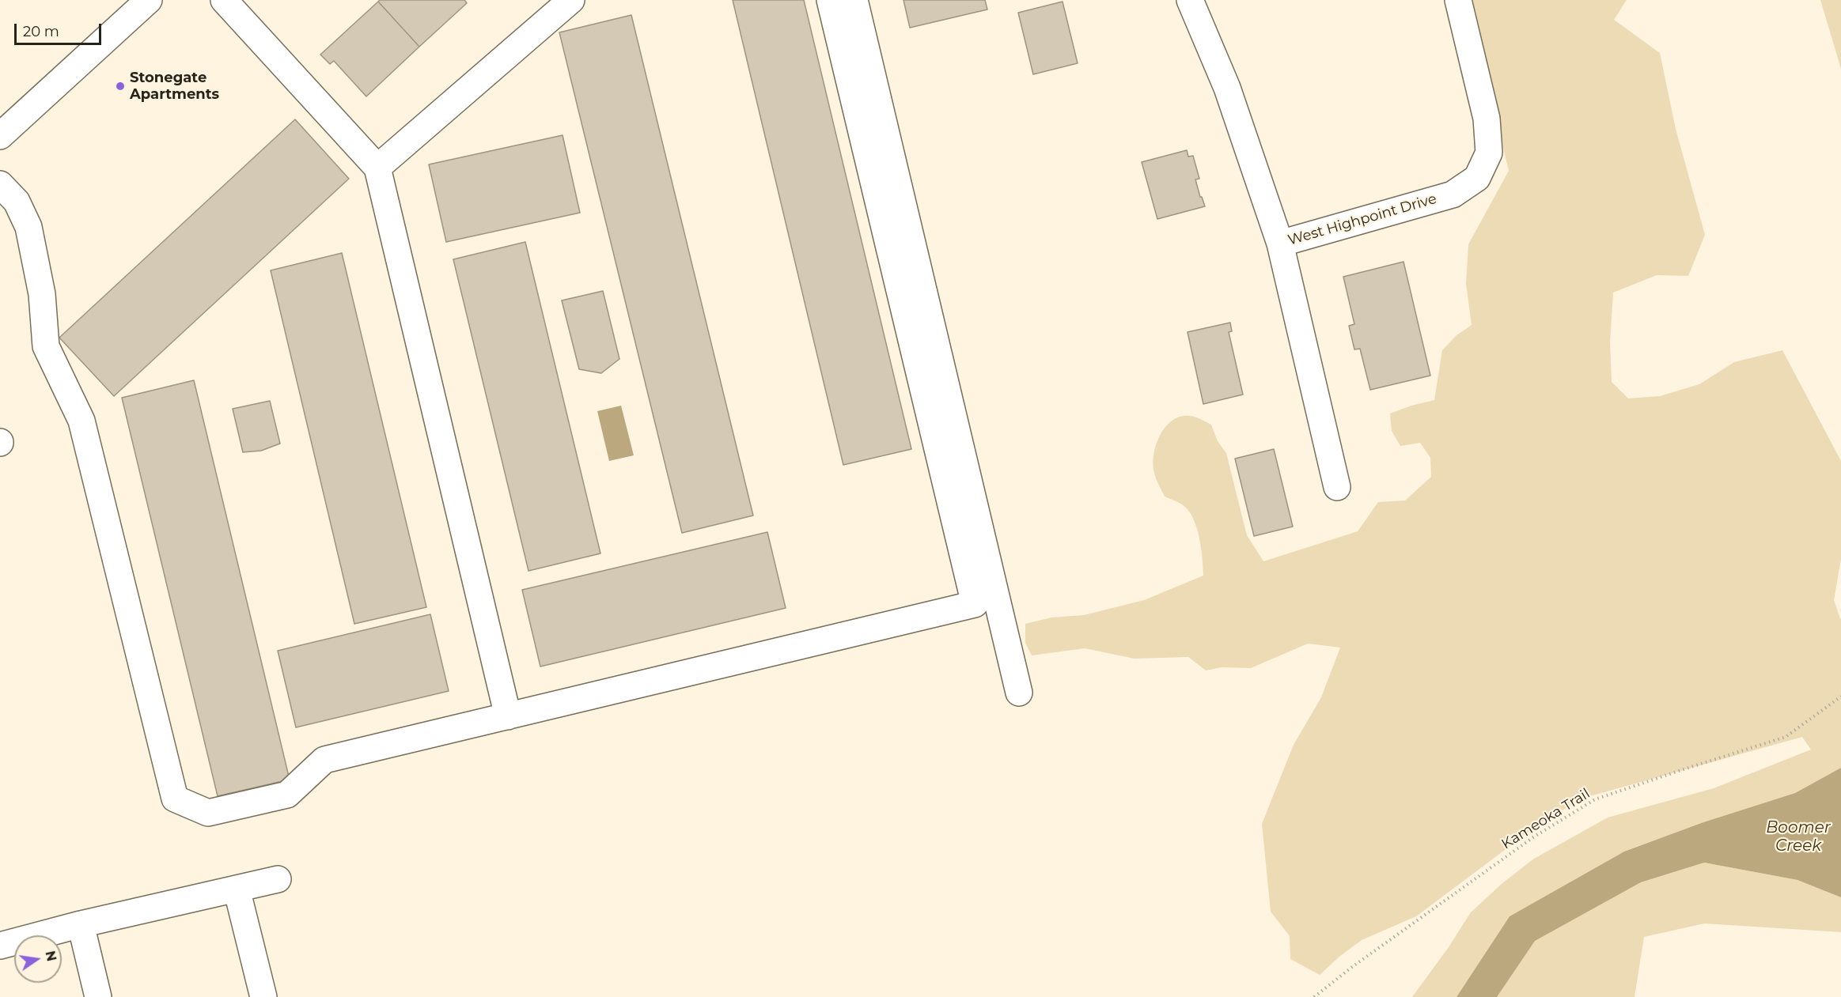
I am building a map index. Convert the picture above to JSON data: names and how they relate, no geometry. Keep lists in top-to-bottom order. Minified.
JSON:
{"streets":{"street":["West Highpoint Drive"],"path":["Kameoka Trail"]},"water":["Boomer Creek"],"places":["Stonegate Apartments"],"scale_bar":"20 m","north":"right"}
